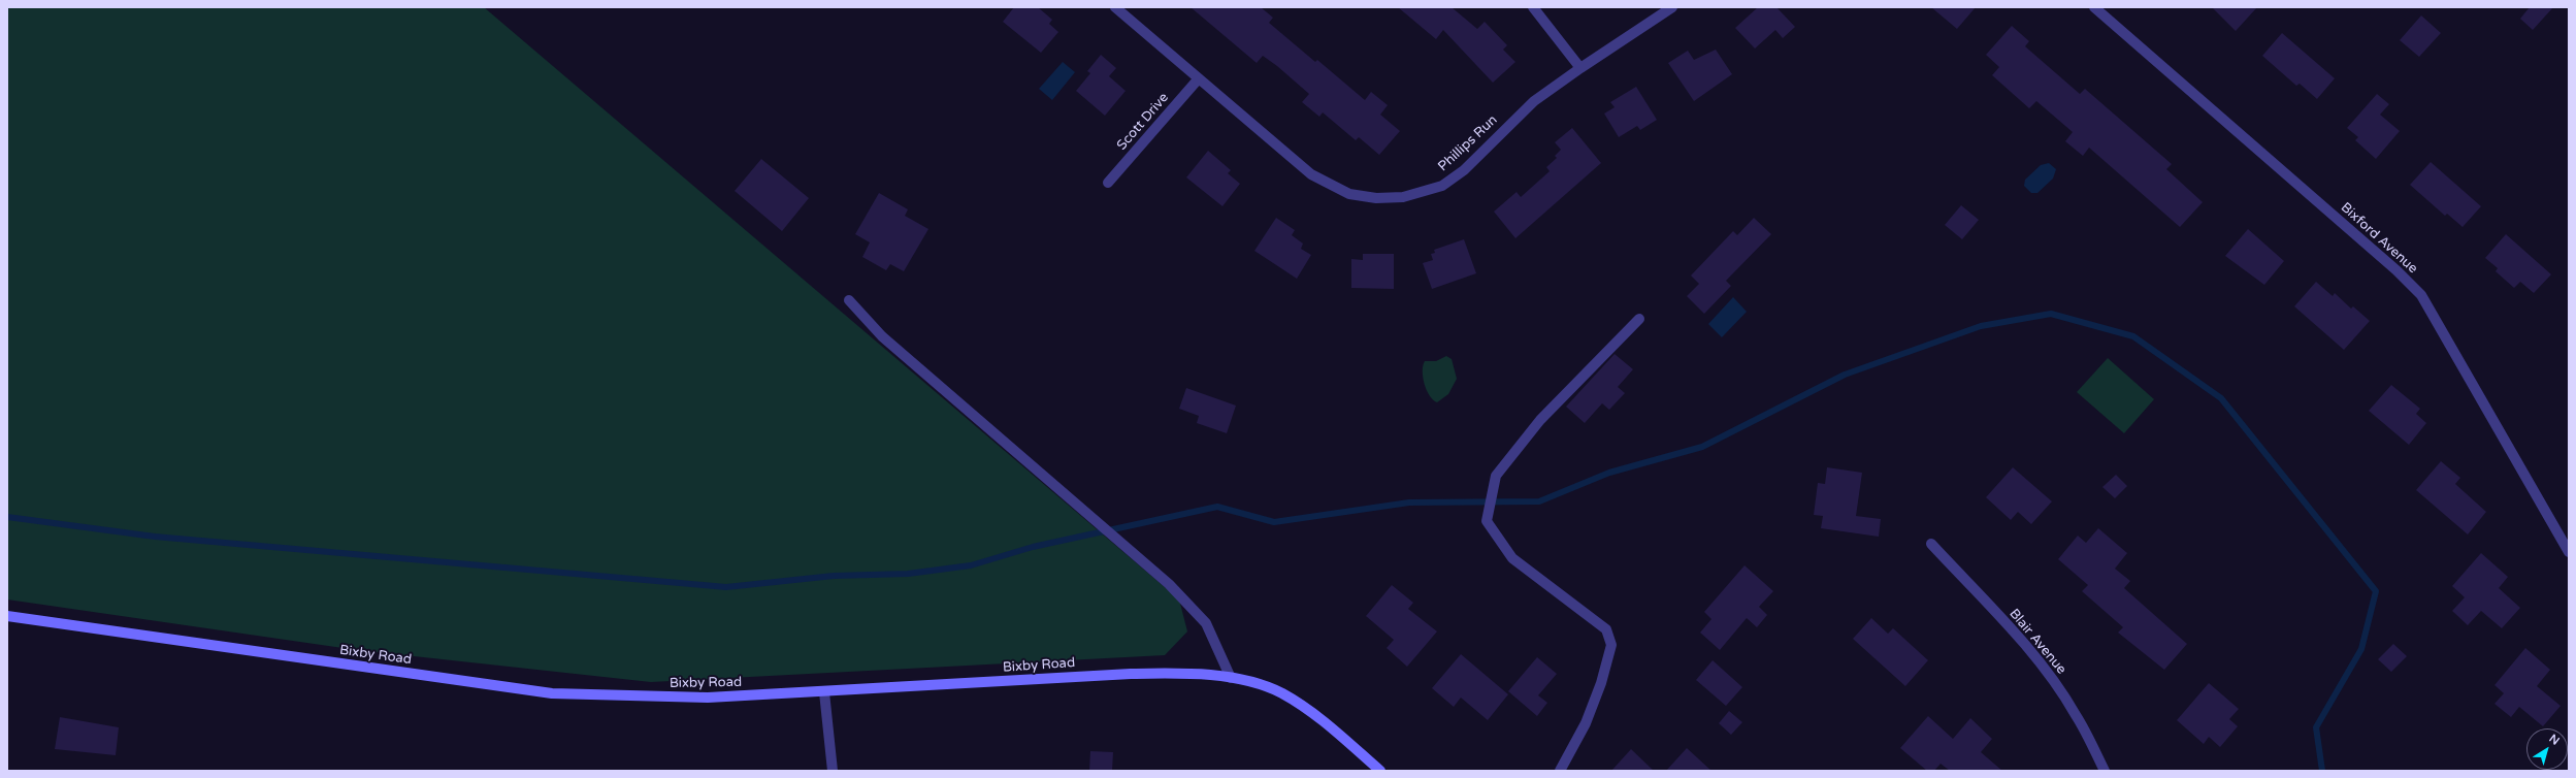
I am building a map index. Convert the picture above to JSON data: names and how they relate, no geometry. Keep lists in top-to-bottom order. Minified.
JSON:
{"streets":{"street":["Scott Drive","Phillips Run","Bixford Avenue","Blair Avenue","Bixby Road"]},"crossings":[["Scott Drive","Phillips Run"]],"north":"top right"}
